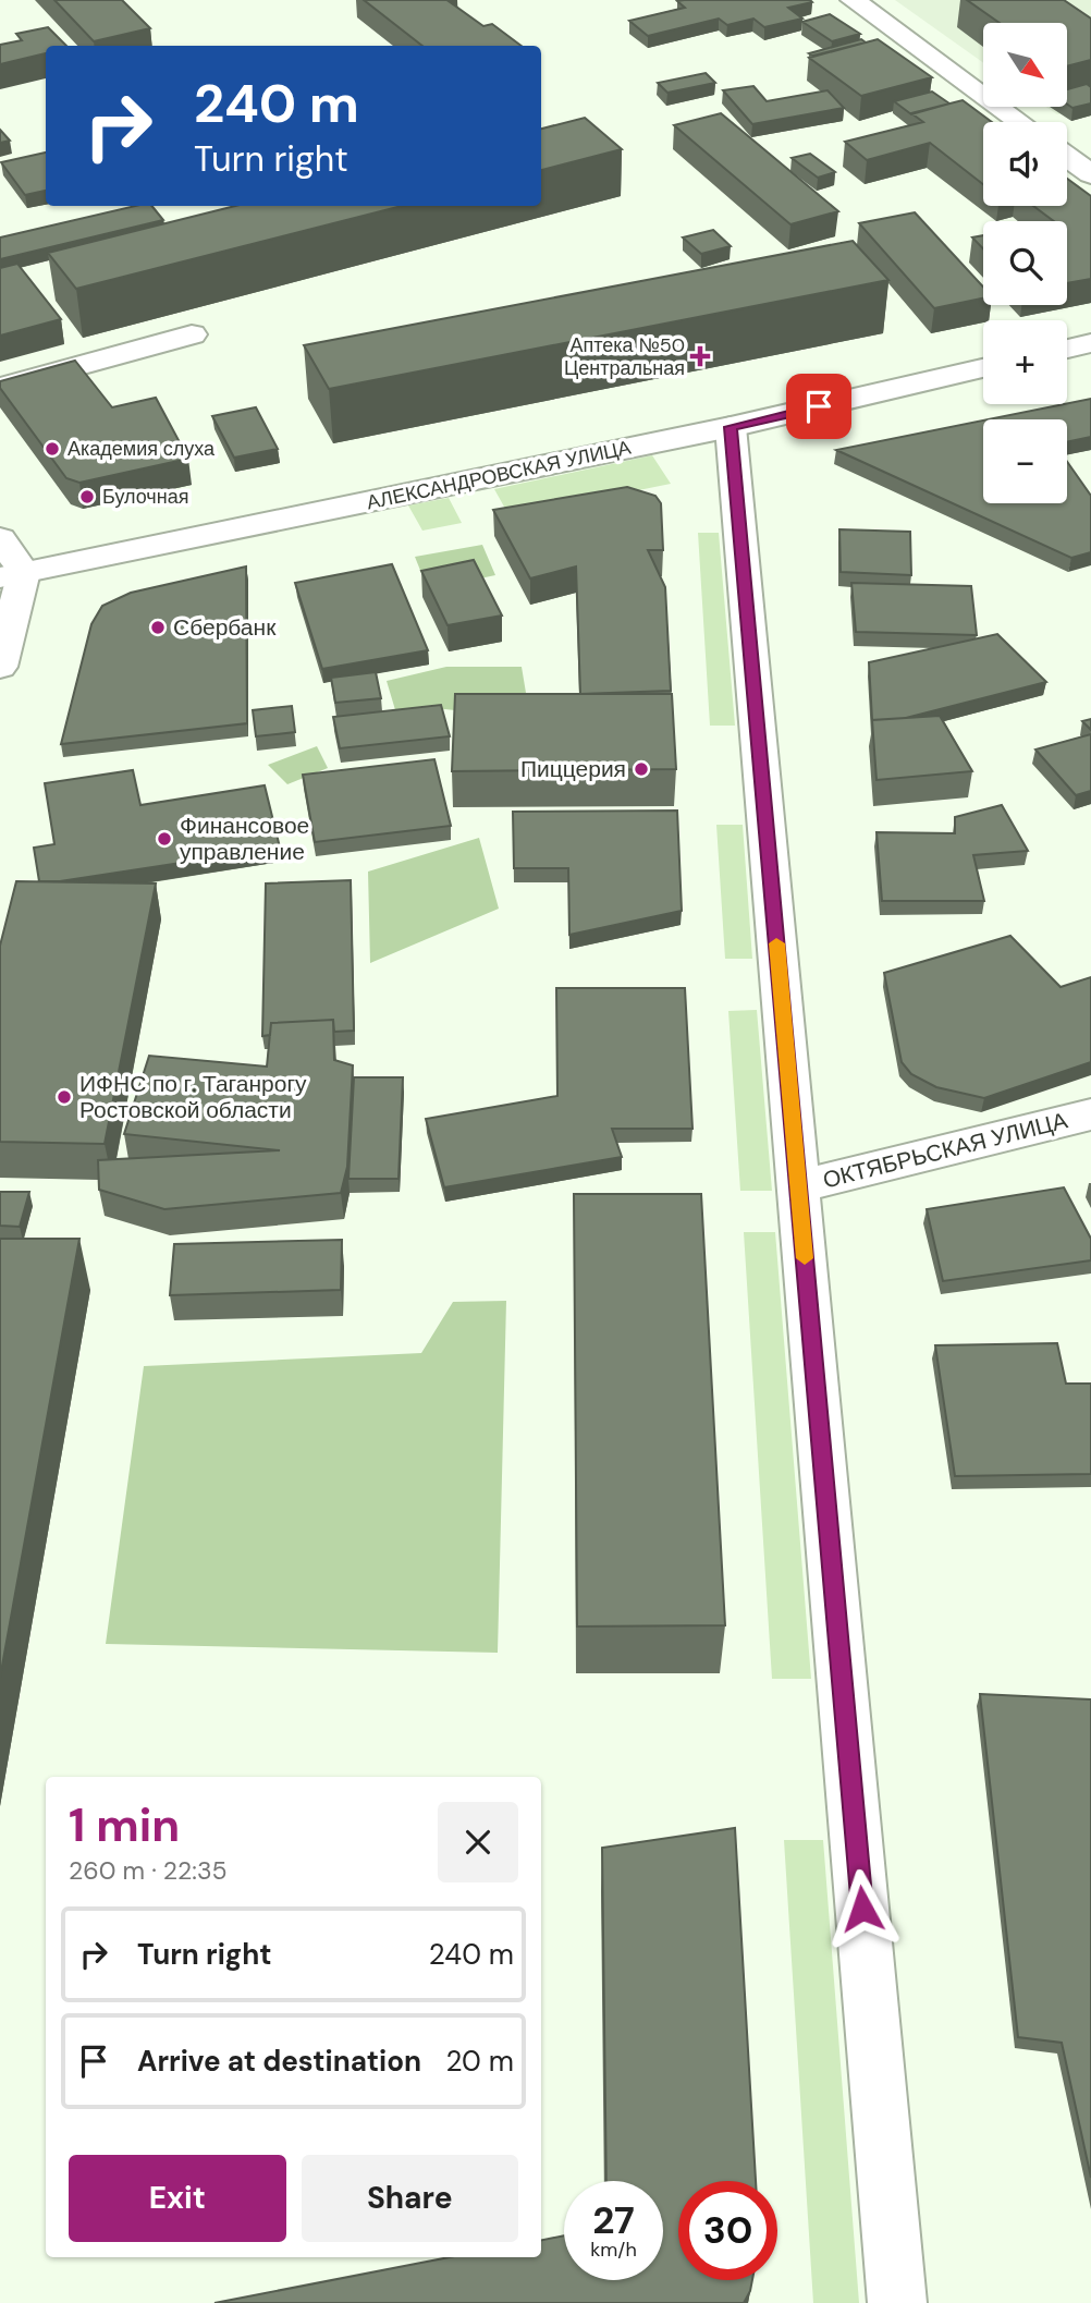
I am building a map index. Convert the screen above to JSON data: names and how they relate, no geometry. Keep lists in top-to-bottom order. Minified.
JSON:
{"streets":{"street":["АЛЕКСАНДРОВСКАЯ УЛИЦА","ОКТЯБРЬСКАЯ УЛИЦА"]},"places":{"health":["Аптека №50 Центральная"],"other":["Академия слуха","Булочная","Сбербанк","Пиццерия","Финансовое управление","ИФНС по г. Таганрогу Ростовской области"]},"north":"bottom right","page":{"map_buttons":["+","−"],"turn":["240 m","Turn right"],"heading":["1 min","260 m · 22:35"],"list":[{"name":"Turn right","value":"240 m"},{"name":"Arrive at destination","value":"20 m"}],"buttons":["Exit","Share"],"speed":"27 km/h","limit":"30"}}
